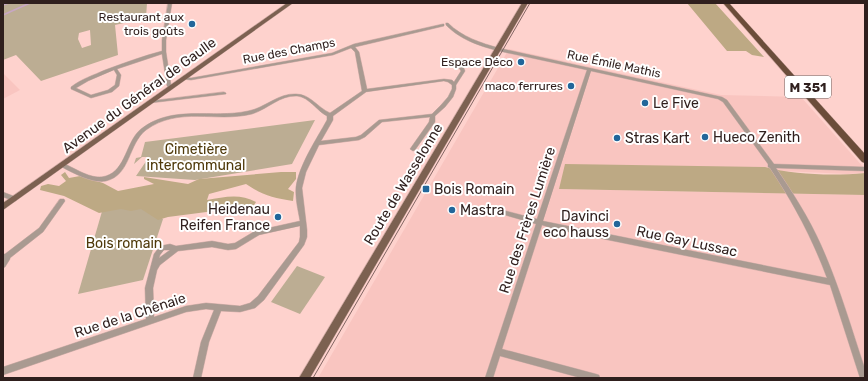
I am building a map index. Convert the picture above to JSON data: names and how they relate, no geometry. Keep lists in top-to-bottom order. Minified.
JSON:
{"streets":{"highway":["M 351"],"main road":["Avenue du Général de Gaulle","Route de Wasselonne"],"street":["Rue des Champs","Rue Émile Mathis","Rue des Frères Lumière","Rue Gay Lussac","Rue de la Chênaie"]},"crossings":[["Rue des Champs","Rue Émile Mathis"],["Rue des Champs","Avenue du Général de Gaulle"],["Rue Émile Mathis","Route de Wasselonne"],["Rue Émile Mathis","Rue des Frères Lumière"],["Rue des Frères Lumière","Rue Gay Lussac"]],"parks":["Cimetière intercommunal","Bois romain"],"places":{"other":["Restaurant aux trois goûts","Espace Déco","maco ferrures","Le Five","Hueco Zenith","Stras Kart","Mastra","Heidenau Reifen France","Davinci eco hauss"],"transit":["Bois Romain"]}}
